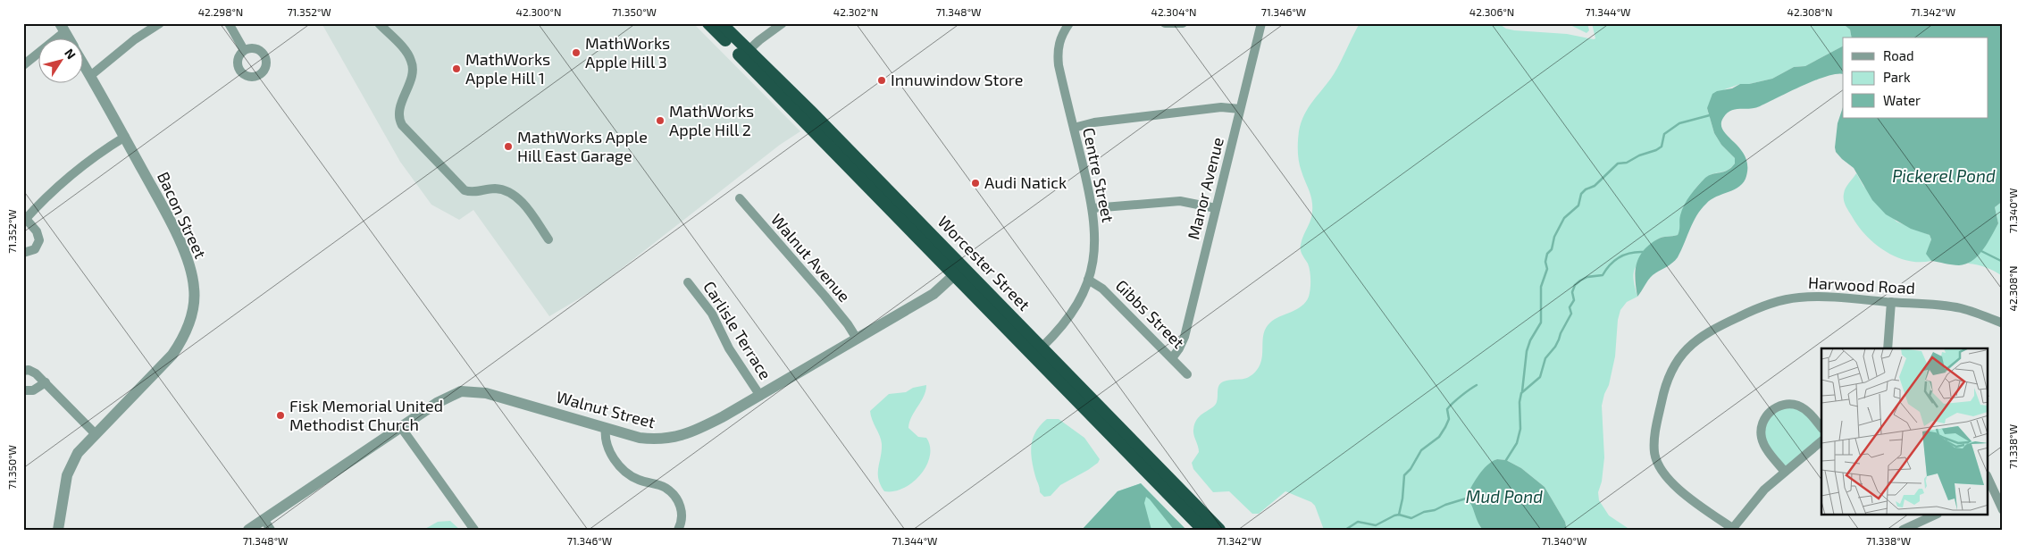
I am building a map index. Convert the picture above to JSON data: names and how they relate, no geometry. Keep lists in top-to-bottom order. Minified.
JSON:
{"streets":{"highway":["Worcester Street"],"street":["Centre Street","Manor Avenue","Bacon Street","Walnut Avenue","Harwood Road","Gibbs Street","Carlisle Terrace","Walnut Street"]},"crossings":[["Centre Street","Worcester Street"],["Centre Street","Gibbs Street"],["Manor Avenue","Gibbs Street"],["Walnut Avenue","Walnut Street"],["Worcester Street","Walnut Street"],["Carlisle Terrace","Walnut Street"]],"water":["Pickerel Pond","Mud Pond"],"places":["MathWorks Apple Hill 3","MathWorks Apple Hill 1","Innuwindow Store","MathWorks Apple Hill 2","MathWorks Apple Hill East Garage","Audi Natick","Fisk Memorial United Methodist Church"],"legend":["Road","Park","Water"],"north":"top right","coordinates":["42.298°N","71.352°W","42.300°N","71.350°W","42.302°N","71.348°W","42.304°N","71.346°W","42.306°N","71.344°W","42.308°N","71.342°W","71.340°W","71.338°W"]}
